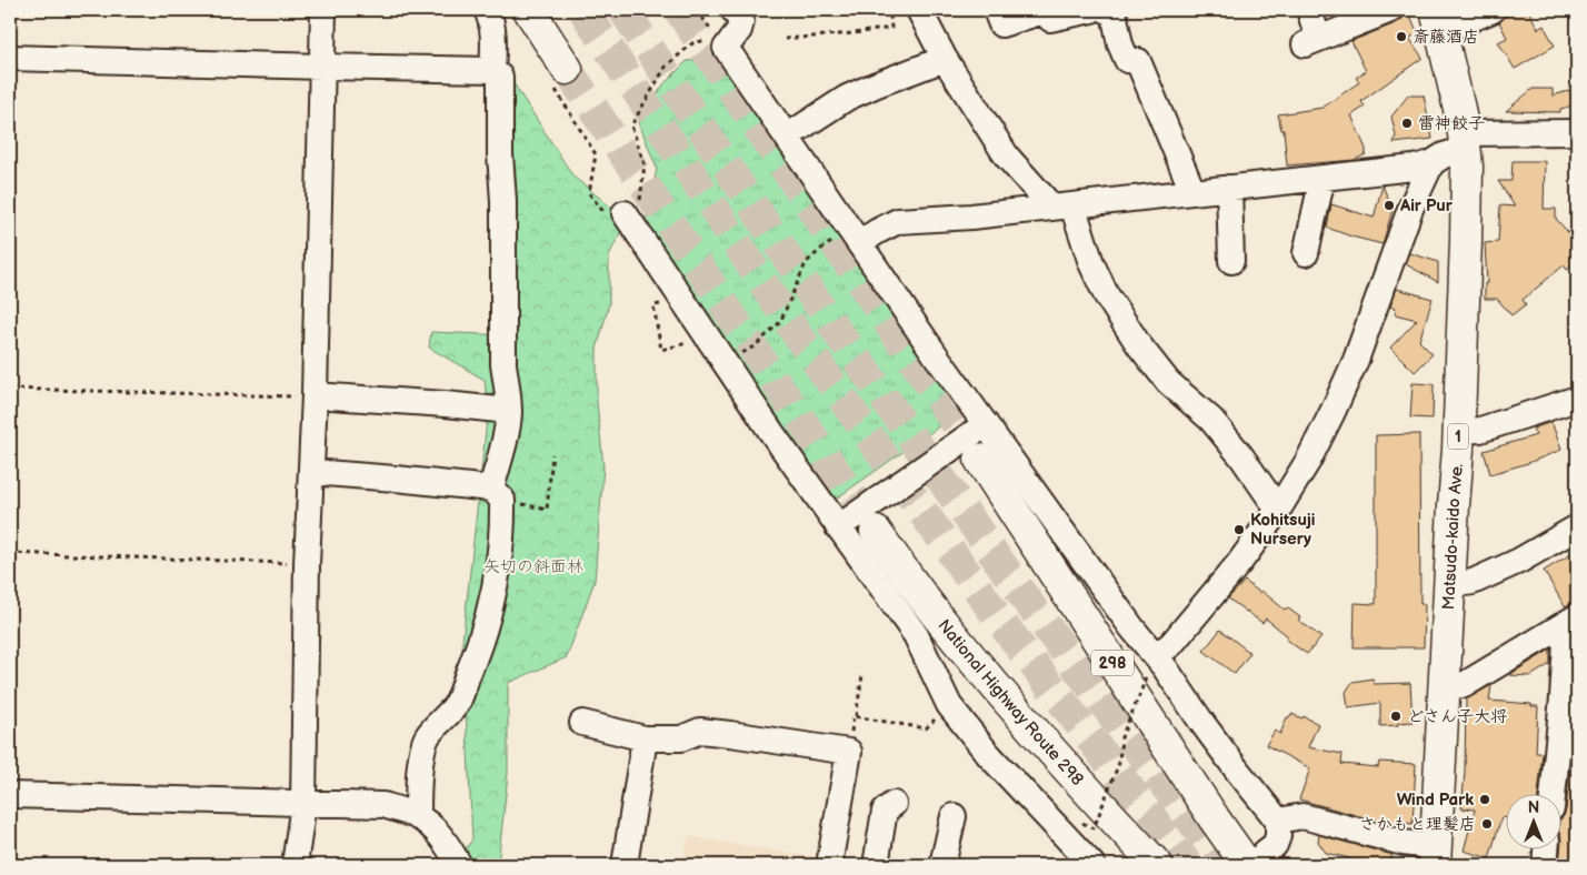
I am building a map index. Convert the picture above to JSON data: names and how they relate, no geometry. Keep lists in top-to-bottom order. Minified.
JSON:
{"streets":{"main road":["1","Matsudo-kaido Ave.","298","National Highway Route 298"]},"parks":["矢切の斜面林"],"places":["斎藤酒店","雷神餃子","Air Pur","Kohitsuji Nursery","どさん子大将","Wind Park","さかもと理髪店"],"north":"top"}
